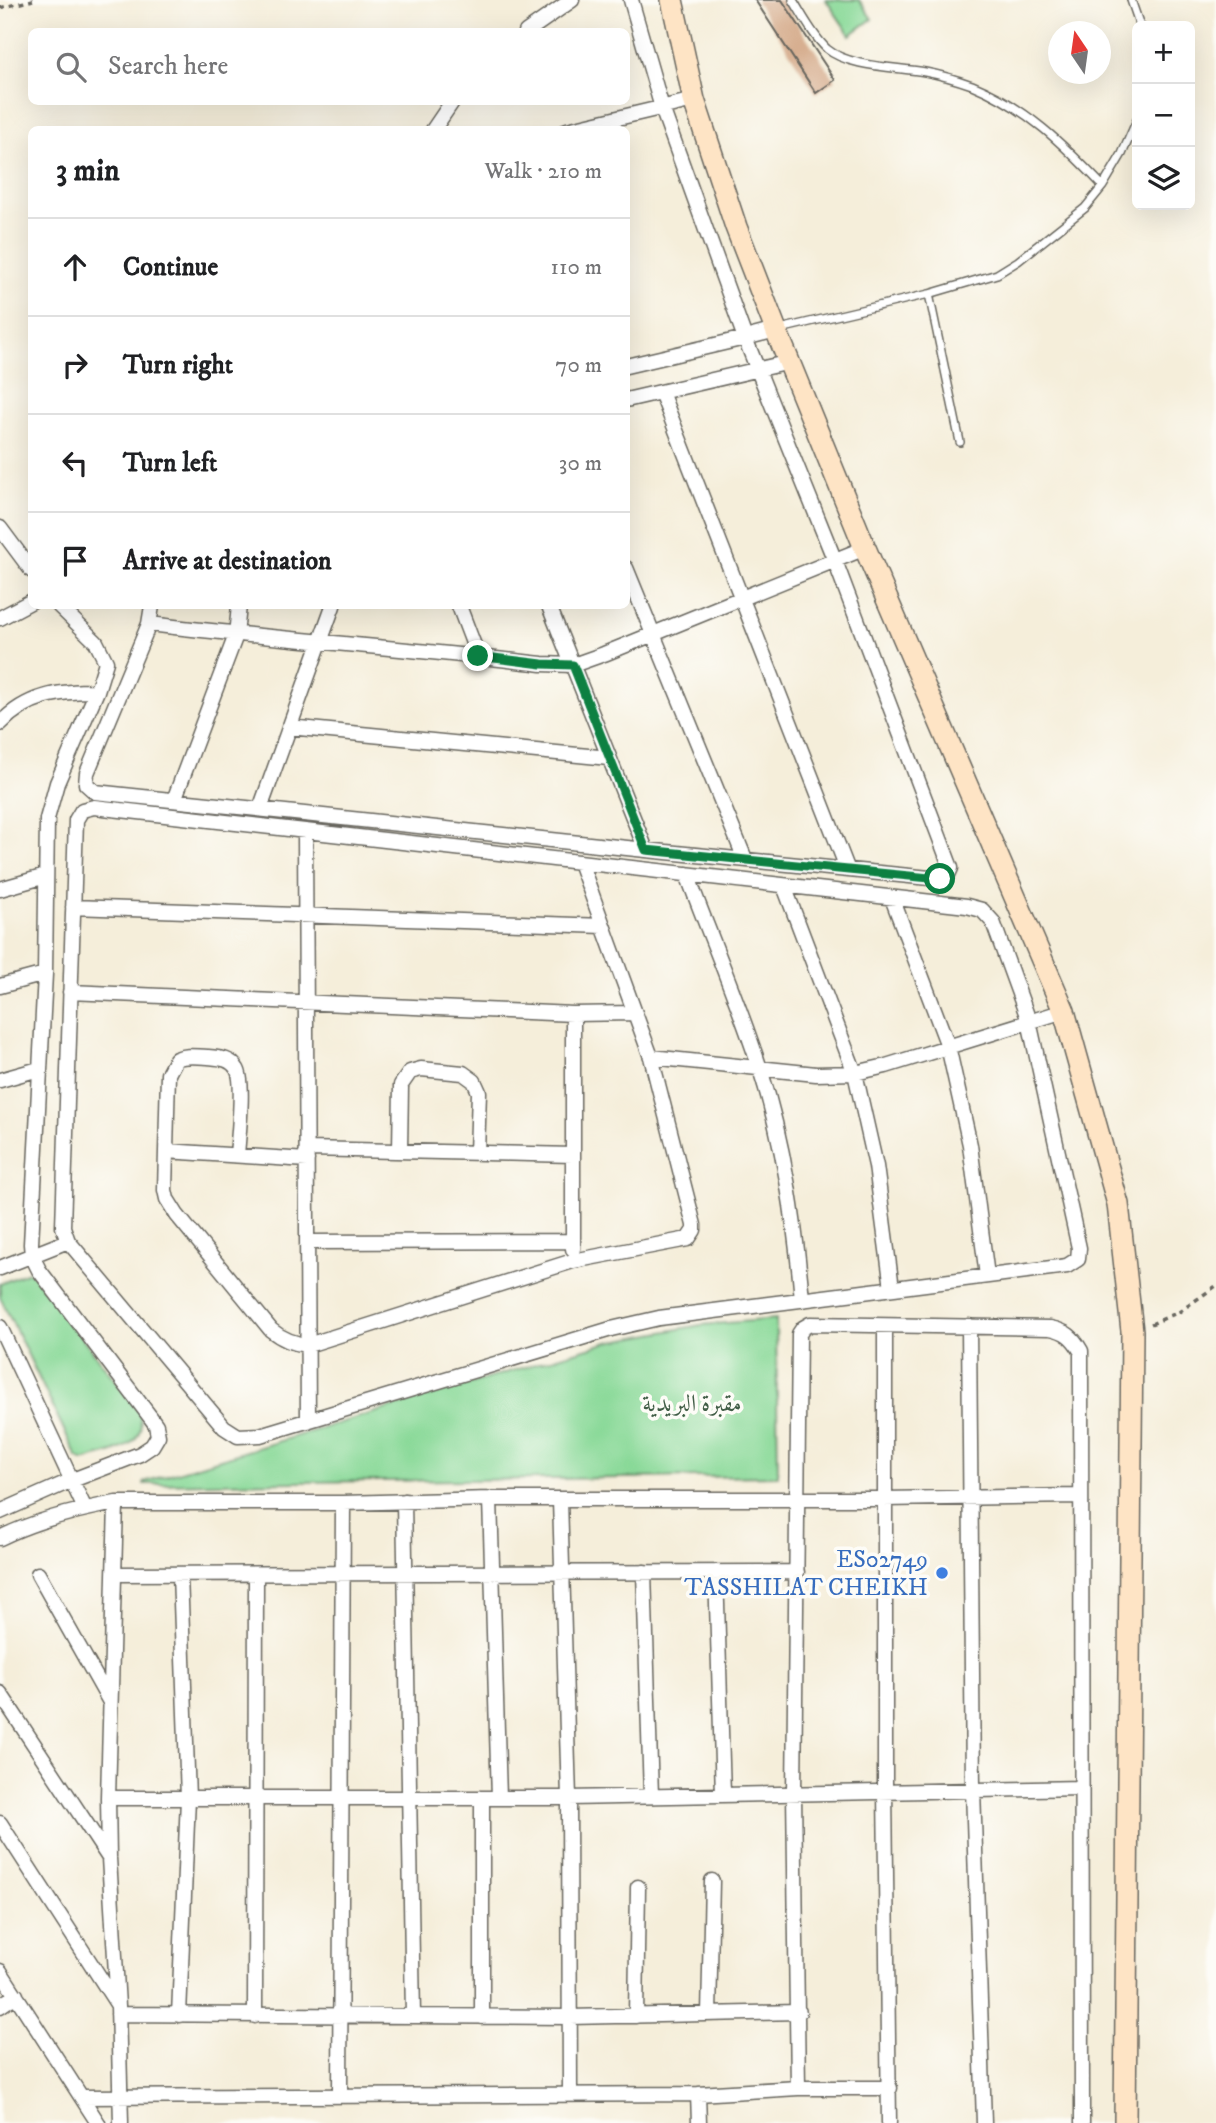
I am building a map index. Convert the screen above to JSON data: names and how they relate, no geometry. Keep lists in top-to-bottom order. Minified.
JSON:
{"parks":["مقبرة البريدية"],"places":["ES02749 TASSHILAT CHEIKH"],"north":"top","page":{"map_buttons":["+","−"],"search":"Search here","heading":["3 min","Walk · 210 m"],"list":[["Continue","110 m"],["Turn right","70 m"],["Turn left","30 m"],"Arrive at destination"]}}
